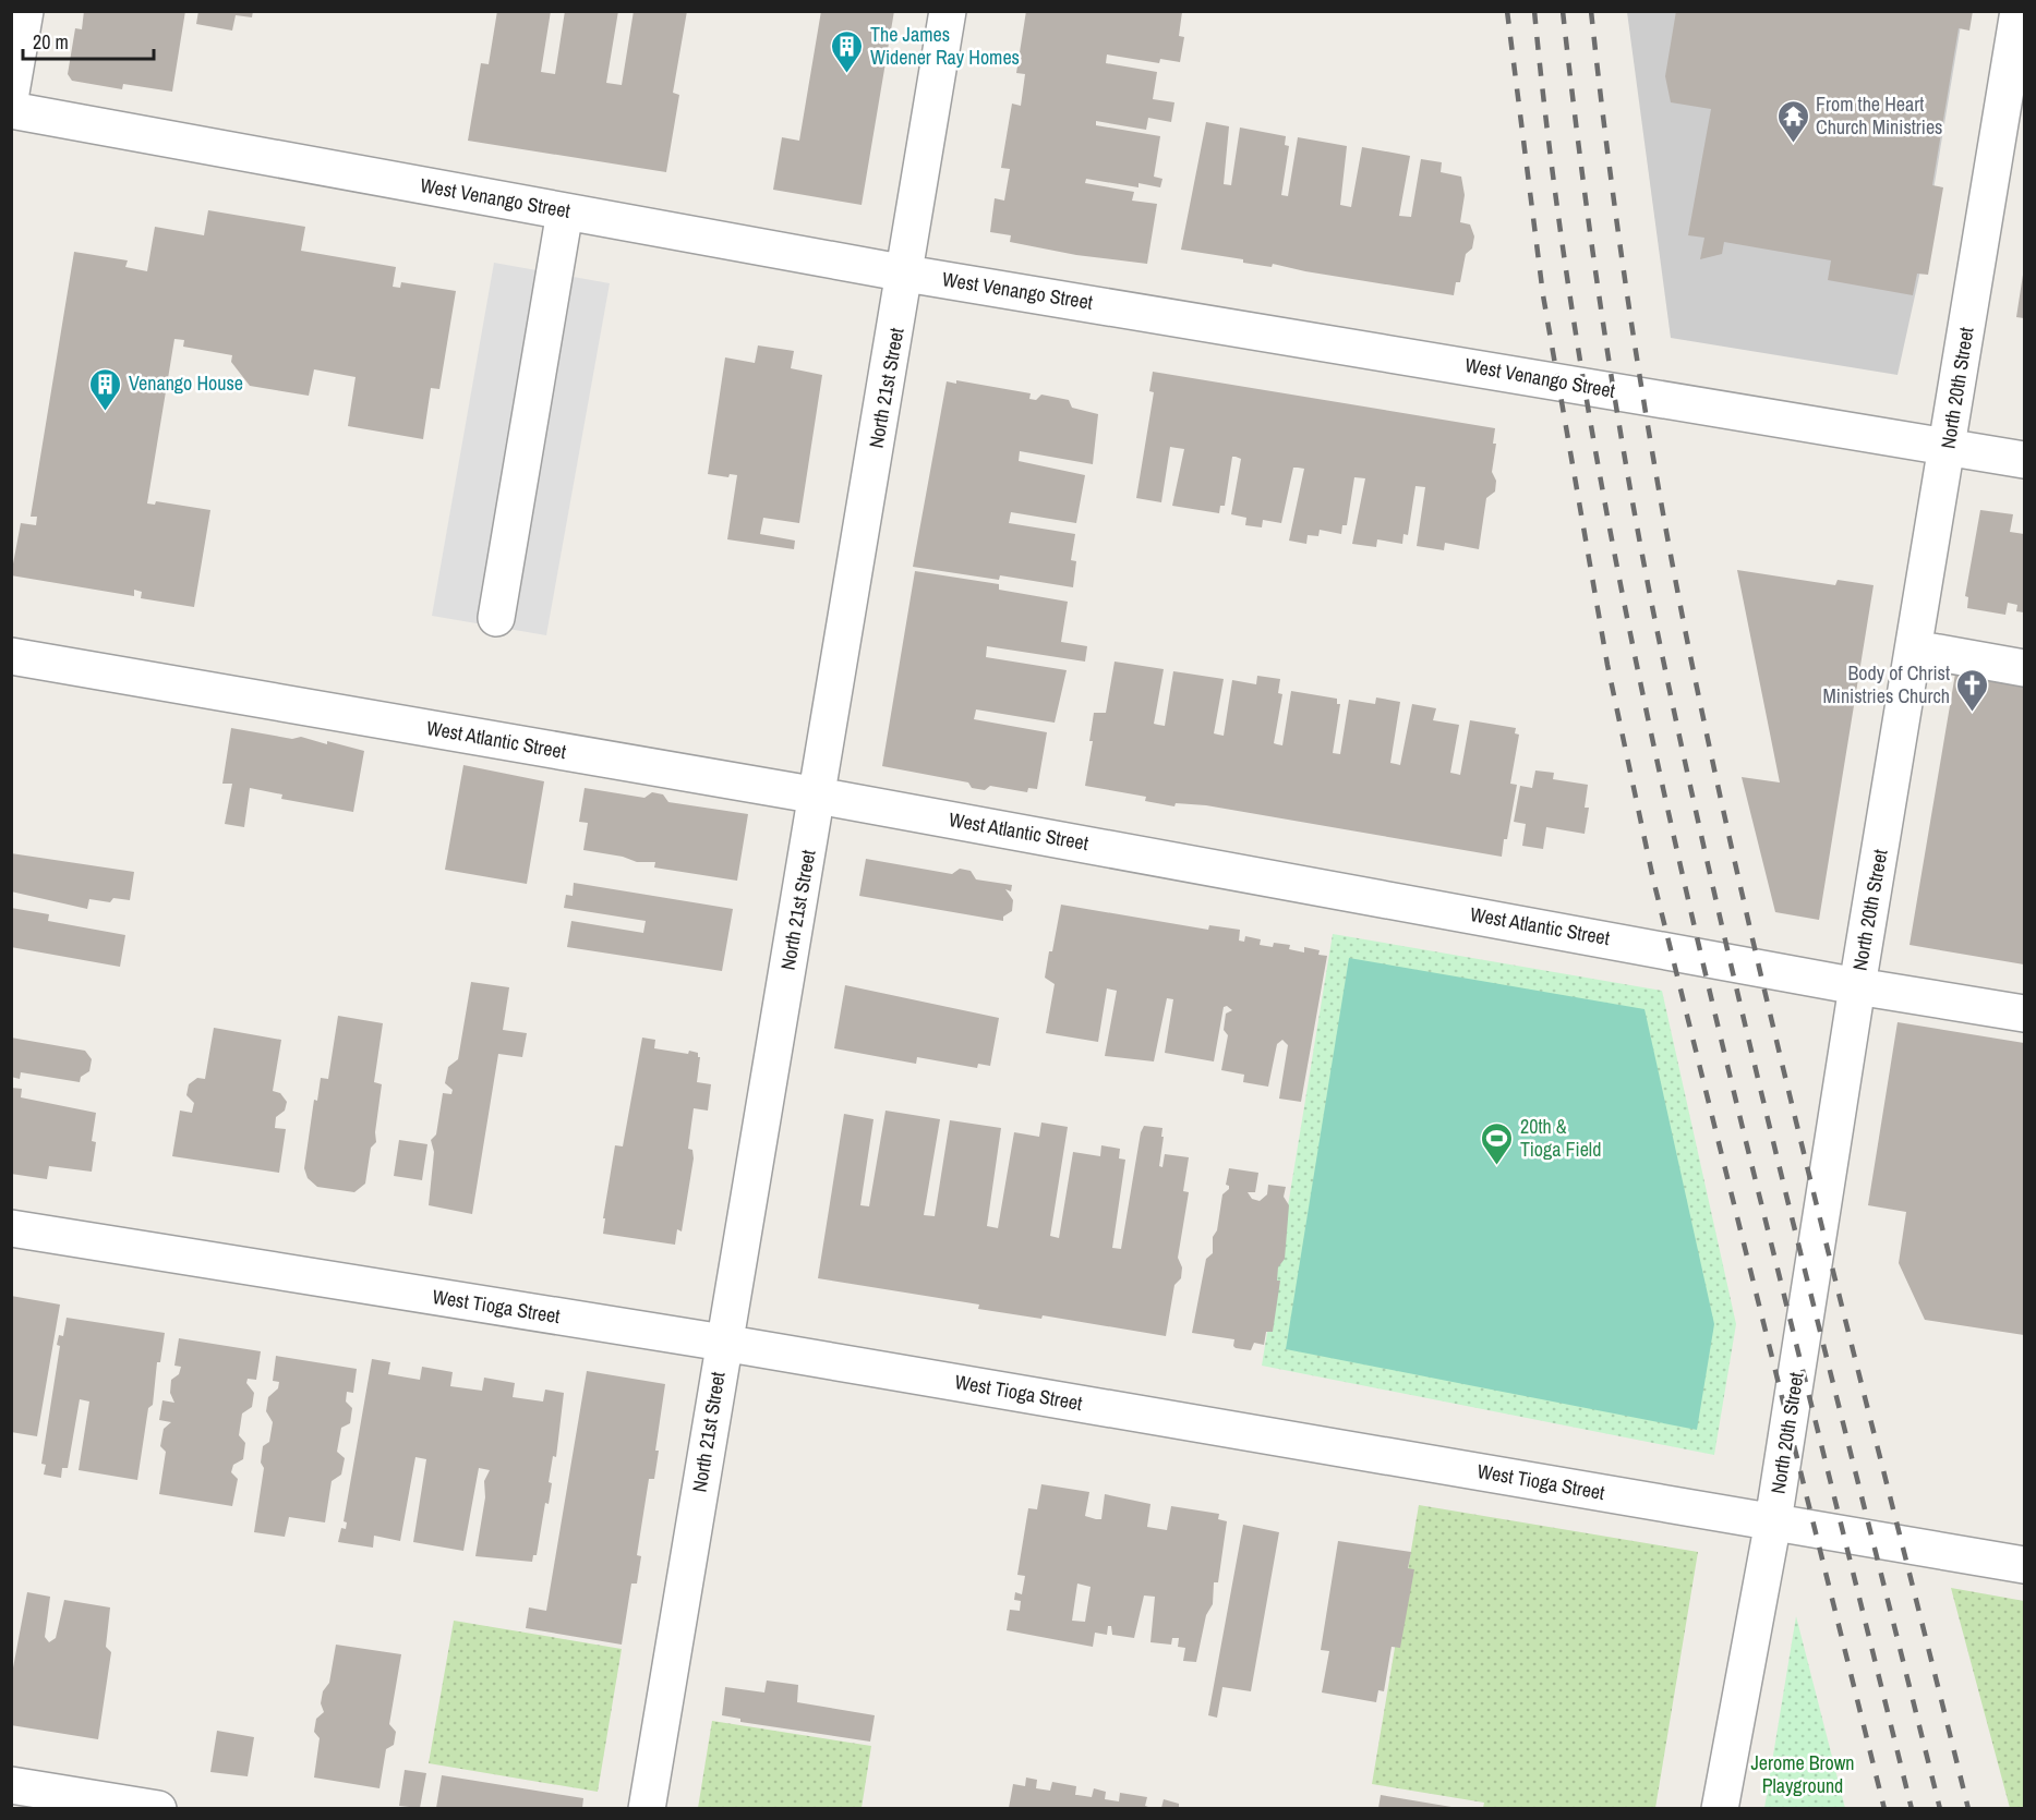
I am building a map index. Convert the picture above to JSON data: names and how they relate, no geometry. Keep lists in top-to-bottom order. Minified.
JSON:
{"streets":{"street":["West Venango Street","North 21st Street","North 20th Street","West Atlantic Street","West Tioga Street"]},"crossings":[["West Venango Street","North 21st Street"],["West Venango Street","North 20th Street"],["North 21st Street","West Atlantic Street"],["North 21st Street","West Tioga Street"],["North 20th Street","West Atlantic Street"],["North 20th Street","West Tioga Street"]],"parks":["Jerome Brown Playground"],"places":{"building":["The James Widener Ray Homes","Venango House"],"temple":["From the Heart Church Ministries"],"church":["Body of Christ Ministries Church"],"sports":["20th & Tioga Field"]},"scale_bar":"20 m"}
